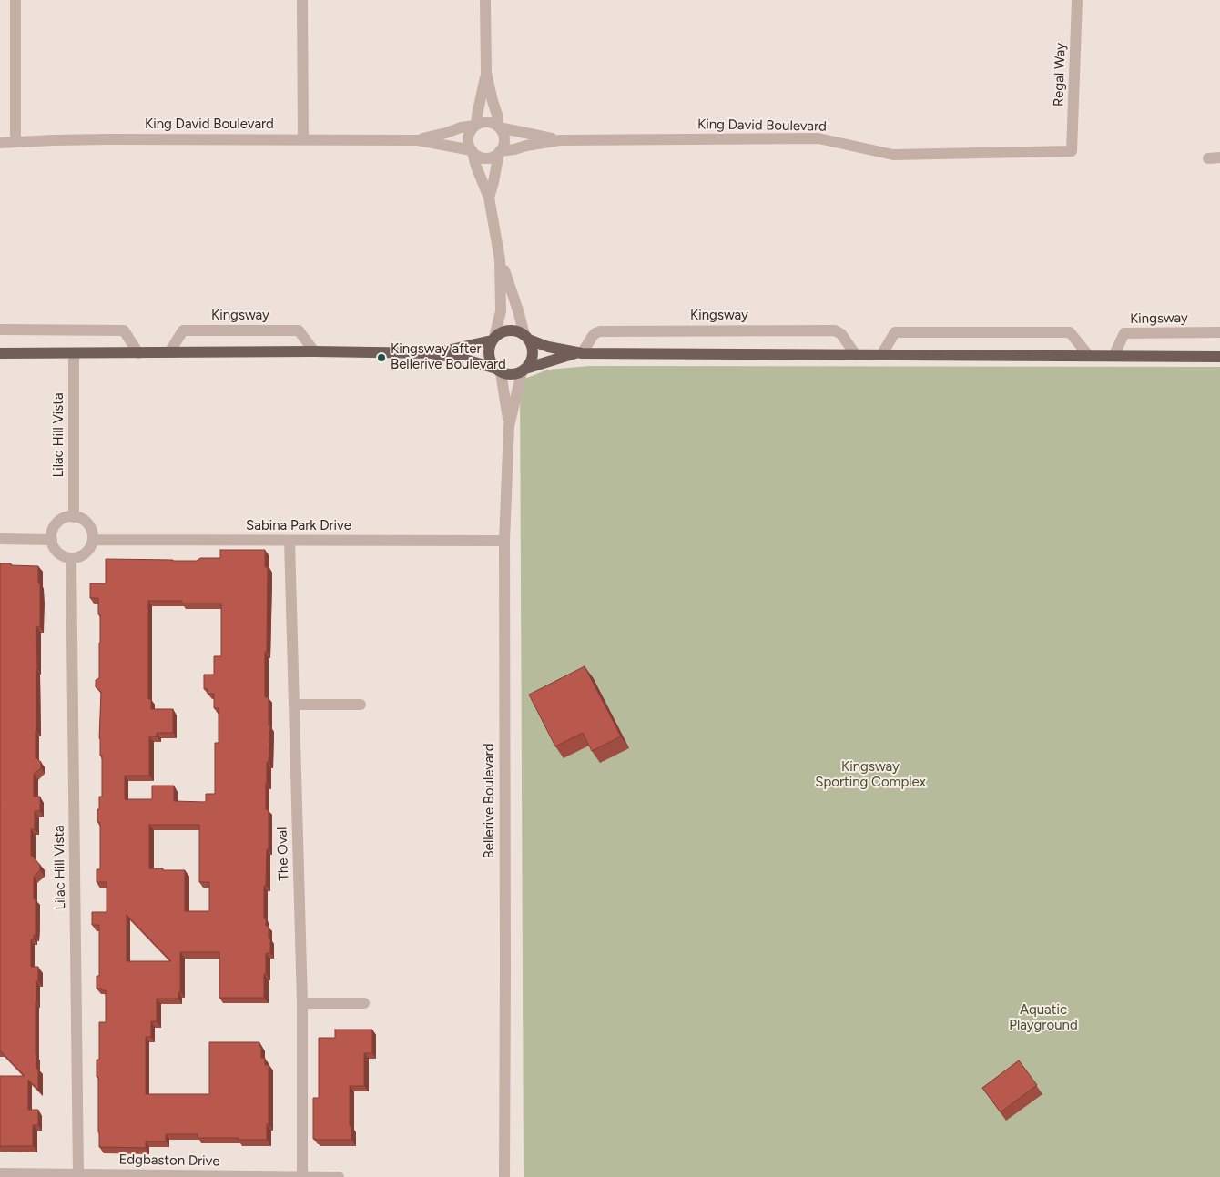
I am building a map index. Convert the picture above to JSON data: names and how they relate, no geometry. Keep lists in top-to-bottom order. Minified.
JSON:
{"streets":{"street":["Regal Way","King David Boulevard","Kingsway","Lilac Hill Vista","Sabina Park Drive","Bellerive Boulevard","The Oval","Edgbaston Drive"]},"crossings":[["Regal Way","King David Boulevard"],["Lilac Hill Vista","Sabina Park Drive"],["Lilac Hill Vista","Edgbaston Drive"],["Sabina Park Drive","Bellerive Boulevard"],["Sabina Park Drive","The Oval"],["The Oval","Edgbaston Drive"]],"parks":["Kingsway Sporting Complex","Aquatic Playground"],"places":["Kingsway after Bellerive Boulevard"]}
